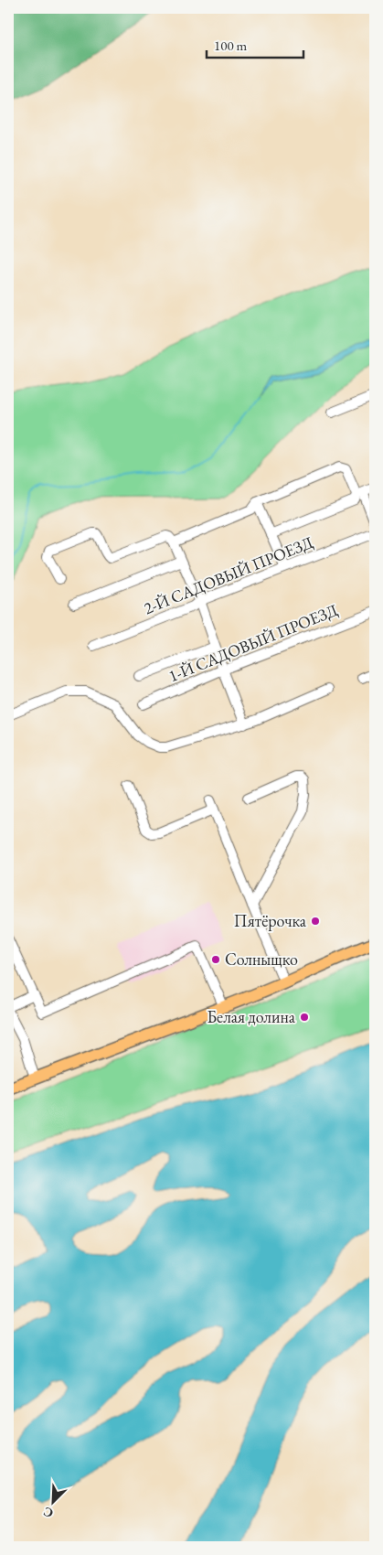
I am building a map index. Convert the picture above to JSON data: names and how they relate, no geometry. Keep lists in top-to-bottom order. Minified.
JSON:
{"streets":{"street":["2-Й САДОВЫЙ ПРОЕЗД","1-Й САДОВЫЙ ПРОЕЗД"]},"places":["Пятёрочка","Солныщко","Белая долина"],"scale_bar":"100 m","north":"bottom left"}
